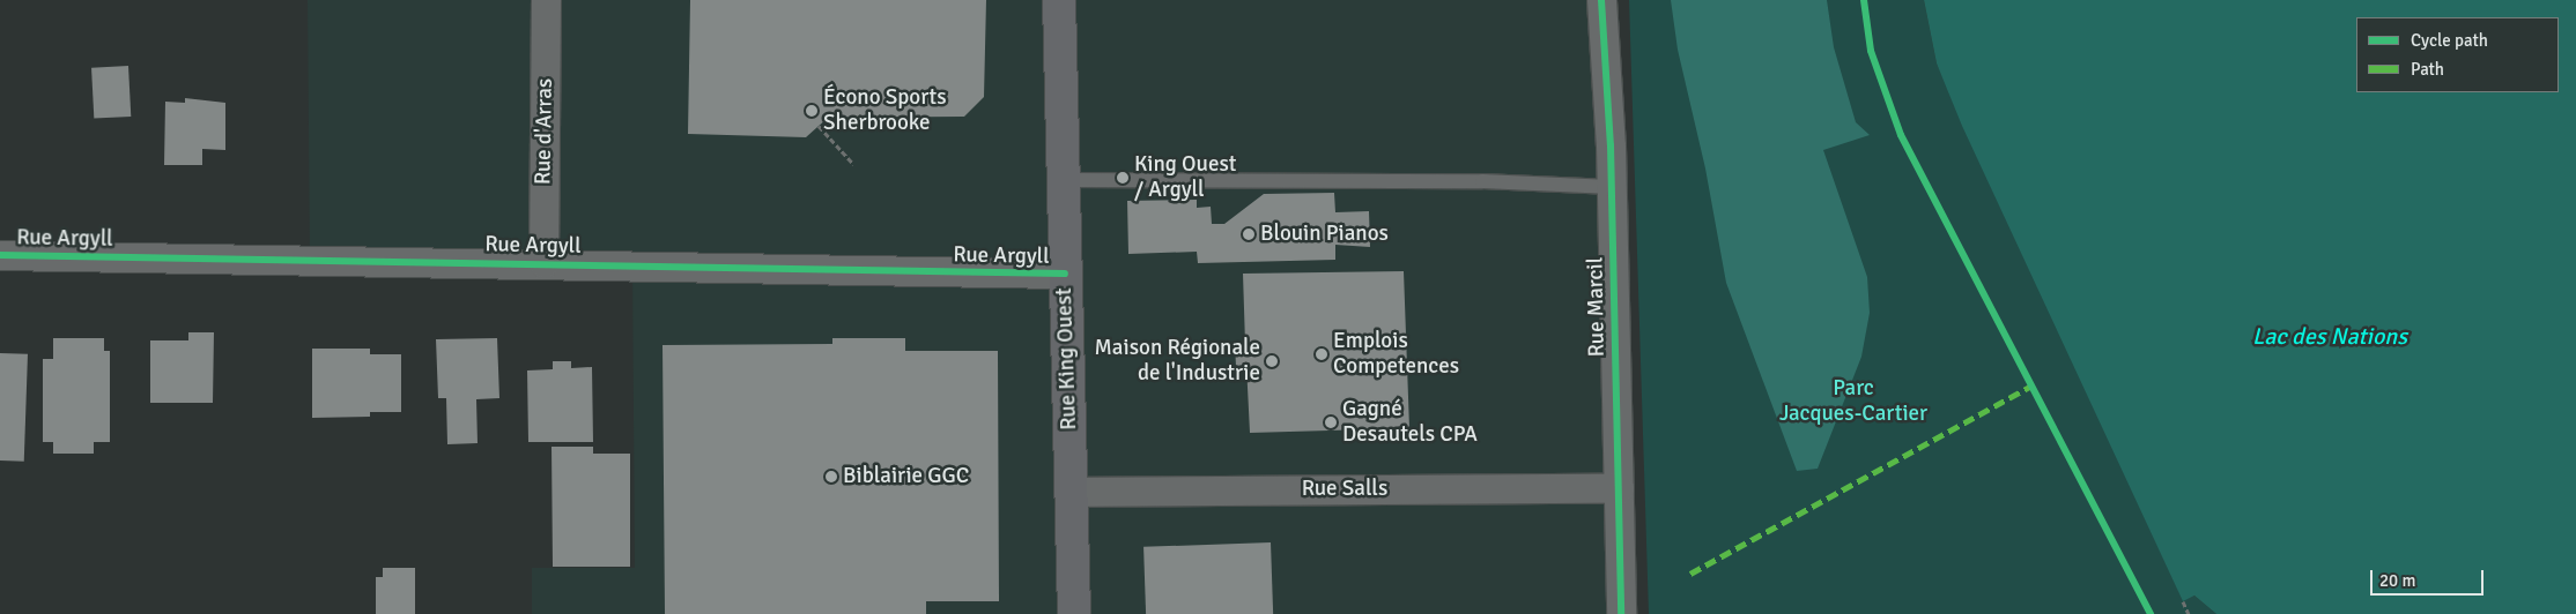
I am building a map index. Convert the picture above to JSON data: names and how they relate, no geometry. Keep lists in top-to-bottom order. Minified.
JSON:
{"streets":{"main road":["Rue King Ouest"],"street":["Rue d'Arras","Rue Argyll","Rue Marcil","Rue Salls"]},"crossings":[["Rue d'Arras","Rue Argyll"],["Rue Argyll","Rue King Ouest"],["Rue Marcil","Rue Salls"],["Rue King Ouest","Rue Salls"]],"water":["Lac des Nations"],"parks":["Parc Jacques-Cartier"],"places":["Écono Sports Sherbrooke","King Ouest / Argyll","Blouin Pianos","Emplois Competences","Maison Régionale de l'Industrie","Gagné Desautels CPA","Biblairie GGC"],"legend":["Cycle path","Path"],"scale_bar":"20 m"}
